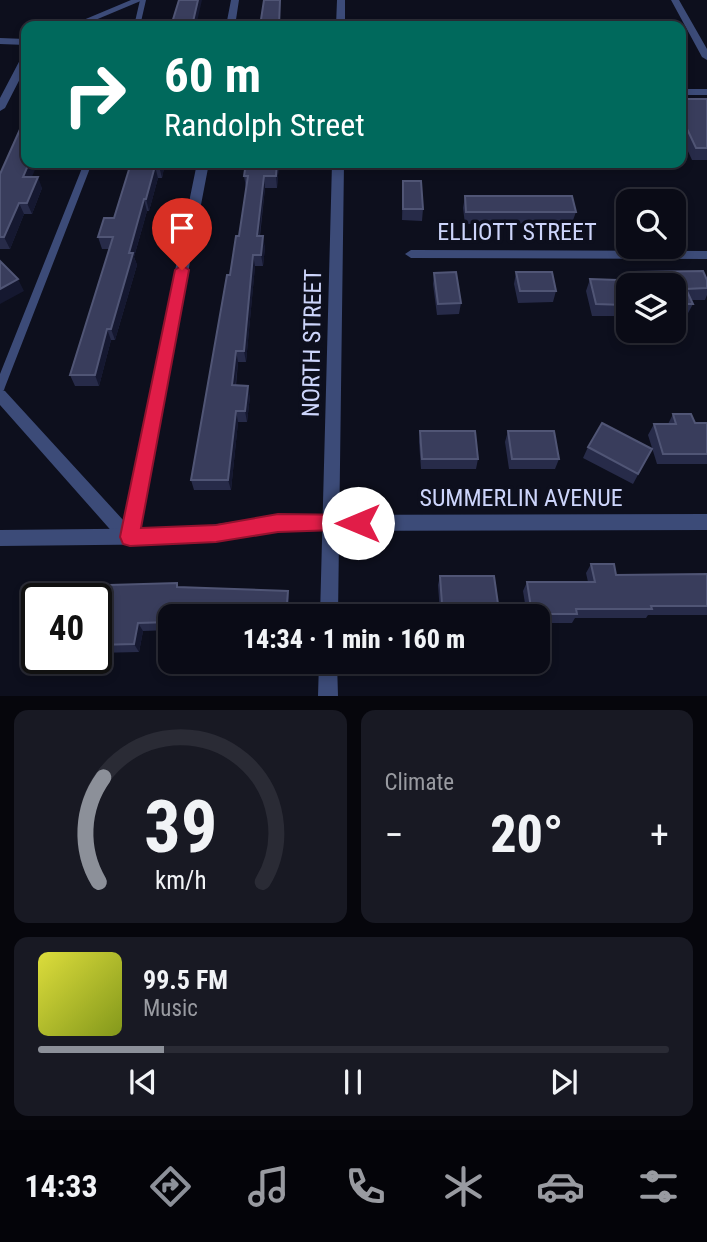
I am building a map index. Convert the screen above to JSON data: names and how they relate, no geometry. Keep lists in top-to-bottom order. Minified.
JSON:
{"streets":{"street":["ELLIOTT STREET","NORTH STREET","SUMMERLIN AVENUE"]},"crossings":[["NORTH STREET","SUMMERLIN AVENUE"]],"page":{"turn":["60 m","Randolph Street"],"limit":"40","trip":"14:34 · 1 min · 160 m","tile":"Climate","heat":["−","20°","+"],"song":["99.5 FM","Music"],"tabs":"14:33","gauge":["39","km/h"]}}
